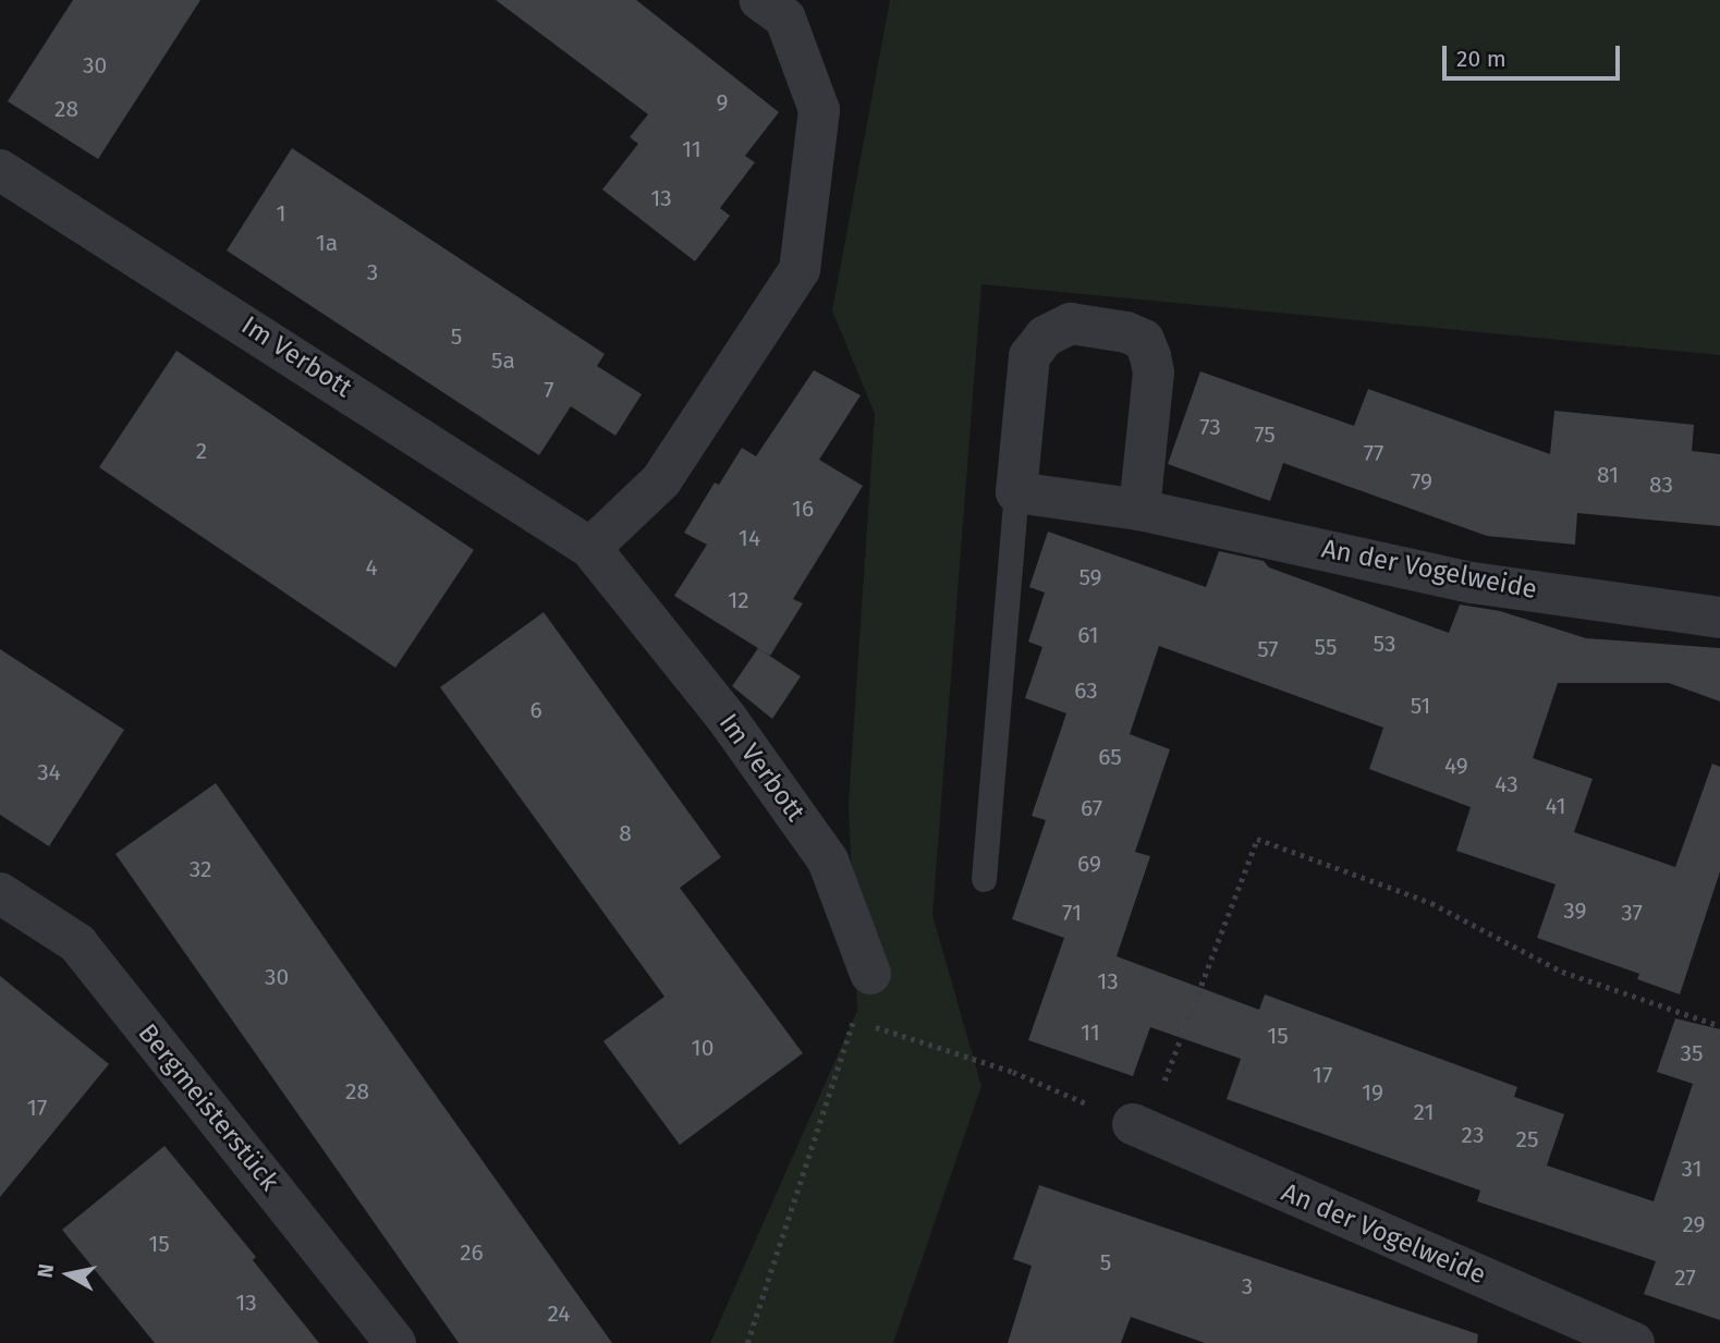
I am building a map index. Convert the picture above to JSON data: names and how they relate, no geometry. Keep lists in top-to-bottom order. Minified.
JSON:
{"streets":{"street":["Im Verbott","An der Vogelweide","Bergmeisterstück"]},"house_numbers":["30","9","28","11","13","1","1a","3","5","5a","7","73","75","2","77","81","79","83","16","14","4","59","12","61","53","55","57","63","51","6","65","49","34","43","41","67","8","69","32","39","71","37","30","13","11","15","10","35","17","28","19","17","21","23","25","31","29","15","26","5","27","3","13","24"],"scale_bar":"20 m","north":"left"}
